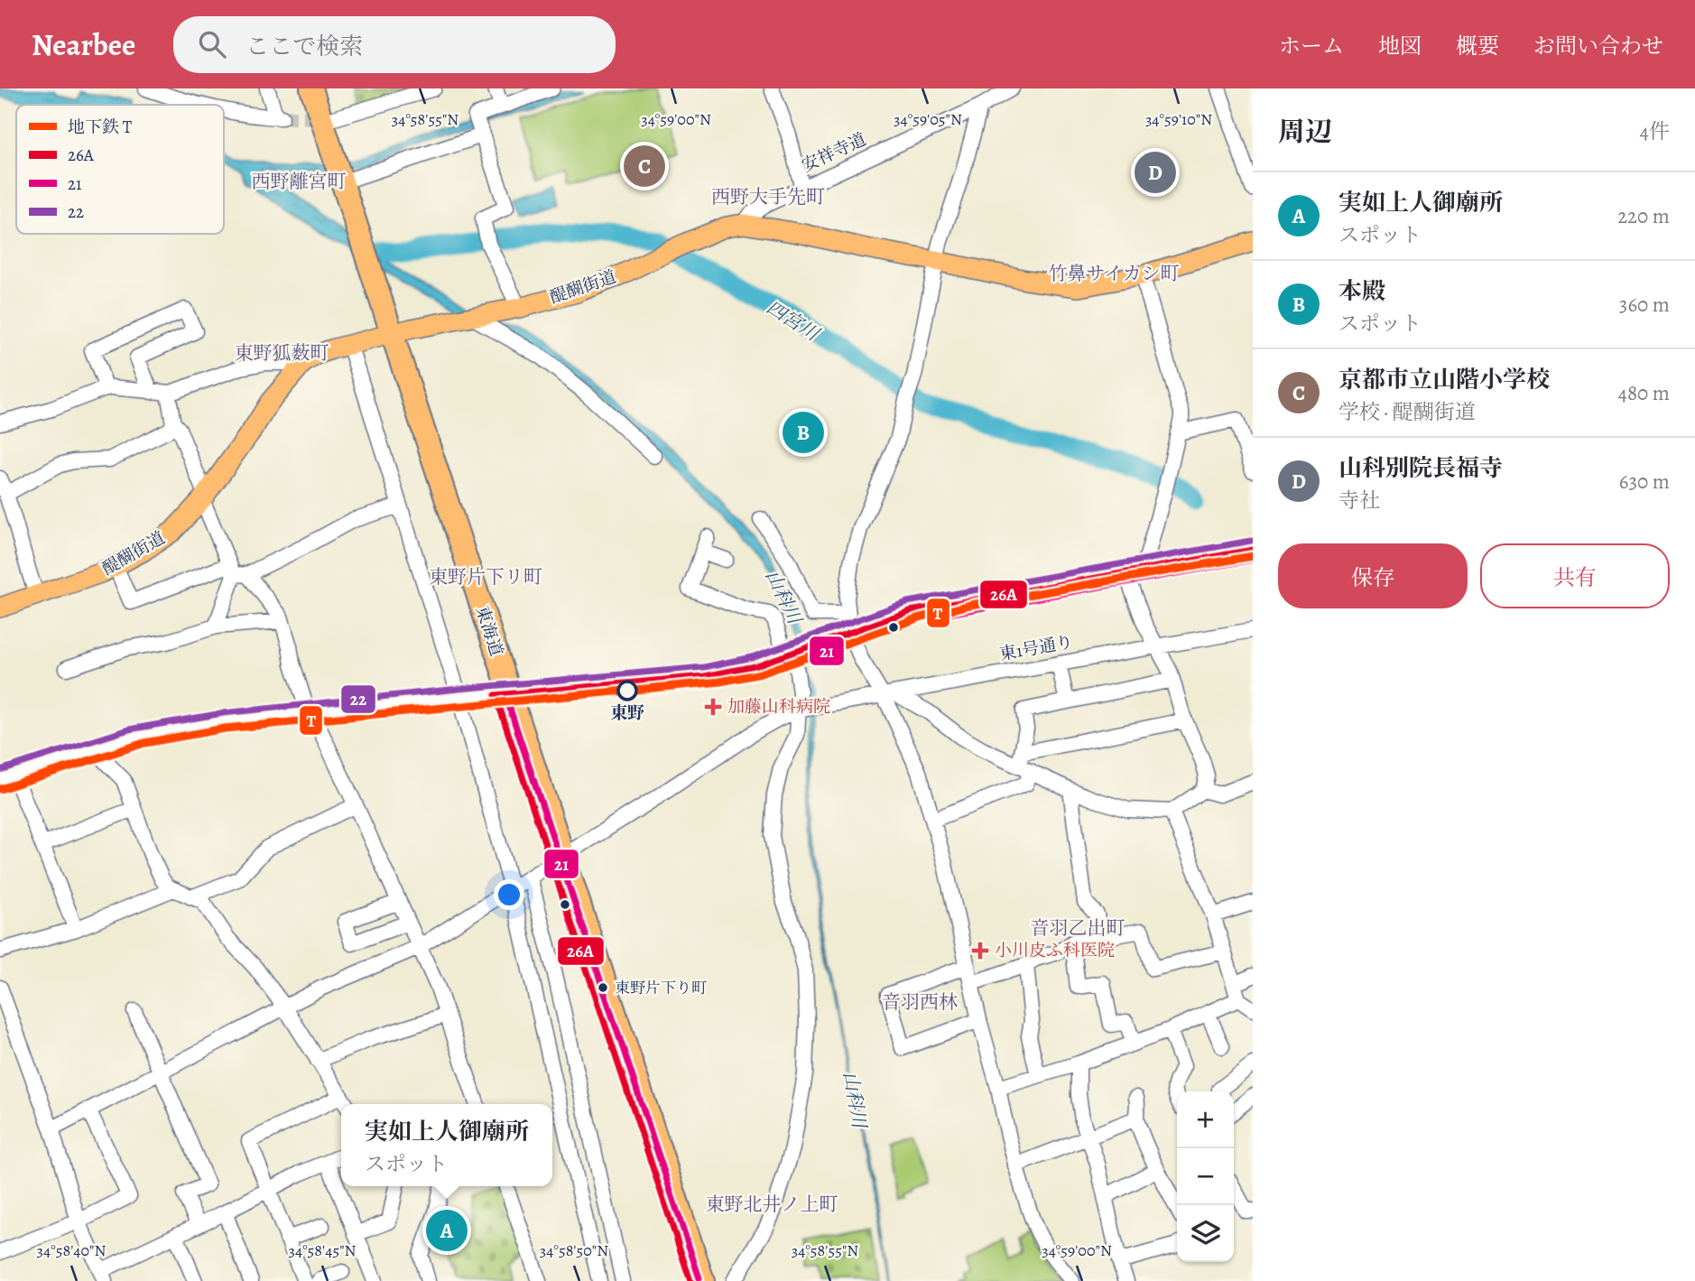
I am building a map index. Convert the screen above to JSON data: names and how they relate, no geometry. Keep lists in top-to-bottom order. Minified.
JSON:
{"streets":{"highway":["東海道"],"main road":["醍醐街道"],"street":["安祥寺道","東1号通り"]},"crossings":[["安祥寺道","醍醐街道"],["醍醐街道","東海道"],["東海道","東1号通り"]],"districts":["西野離宮町","西野大手先町","竹鼻サイカシ町","東野狐薮町","東野片下リ町","音羽乙出町","音羽西林","東野北井ノ上町"],"water":["四宮川","山科川"],"places":{"other":["東野","東野片下り町"],"health":["加藤山科病院","小川皮ふ科医院"]},"lines":["transit line 22","transit line 26A","metro line T","transit line 21"],"legend":["地下鉄 T","26A","21","22"],"page":{"header":"Nearbee","search":"ここで検索","nav":["ホーム","地図","概要","お問い合わせ"],"heading":["周辺","4件"],"pins":["C","D","B","A"],"list":[{"mark":"A","name":"実如上人御廟所","note":"スポット","value":"220 m"},{"mark":"B","name":"本殿","note":"スポット","value":"360 m"},{"mark":"C","name":"京都市立山階小学校","note":"学校 · 醍醐街道","value":"480 m"},{"mark":"D","name":"山科別院長福寺","note":"寺社","value":"630 m"}],"buttons":["保存","共有"],"map_buttons":["+","−"],"popup":["実如上人御廟所","スポット"]},"coordinates":["34°58'55\"N","34°59'05\"N","34°59'10\"N","34°59'00\"N","34°58'40\"N","34°58'45\"N","34°58'50\"N"]}
